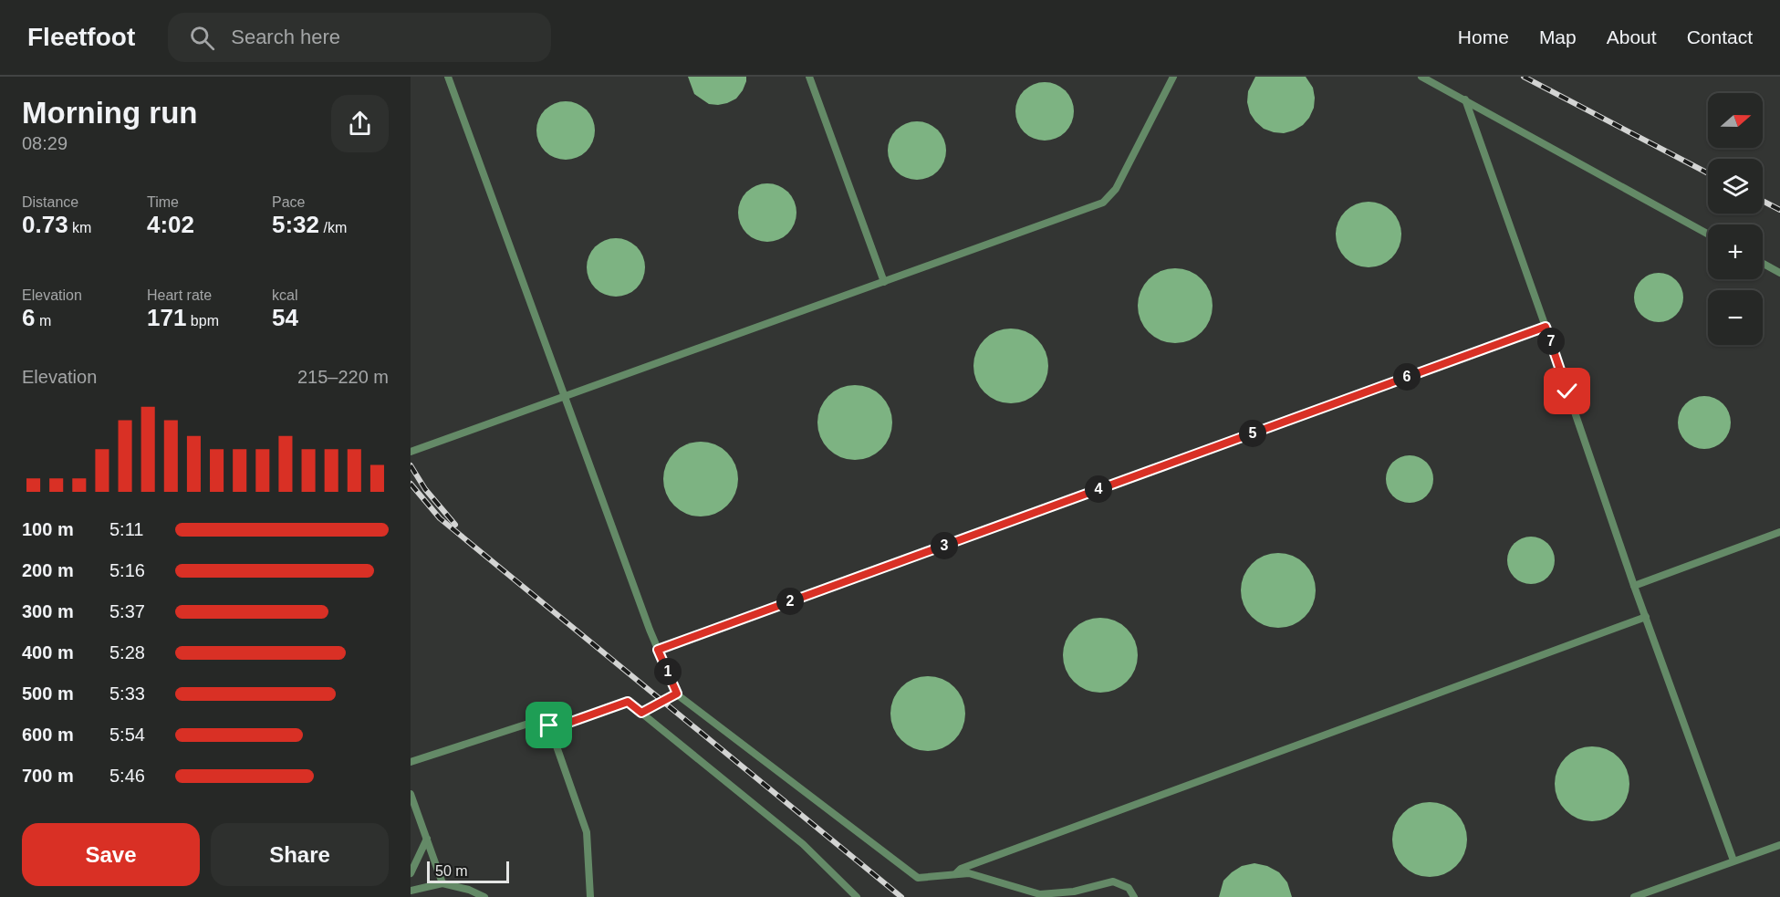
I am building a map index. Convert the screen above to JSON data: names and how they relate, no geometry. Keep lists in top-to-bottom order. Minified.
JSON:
{"scale_bar":"50 m","north":"right","page":{"header":"Fleetfoot","search":"Search here","nav":["Home","Map","About","Contact"],"heading":["Morning run","08:29"],"map_buttons":["+","−"],"stats":[["Distance","0.73 km"],["Time","4:02"],["Pace","5:32 /km"],["Elevation","6 m"],["Heart rate","171 bpm"],["kcal","54"]],"pins":["7","6","5","4","3","2","1"],"chart":["Elevation","215–220 m"],"list":[{"name":"100 m","note":"5:11"},{"name":"200 m","note":"5:16"},{"name":"300 m","note":"5:37"},{"name":"400 m","note":"5:28"},{"name":"500 m","note":"5:33"},{"name":"600 m","note":"5:54"},{"name":"700 m","note":"5:46"}],"buttons":["Save","Share"],"scale":"50 m"}}
